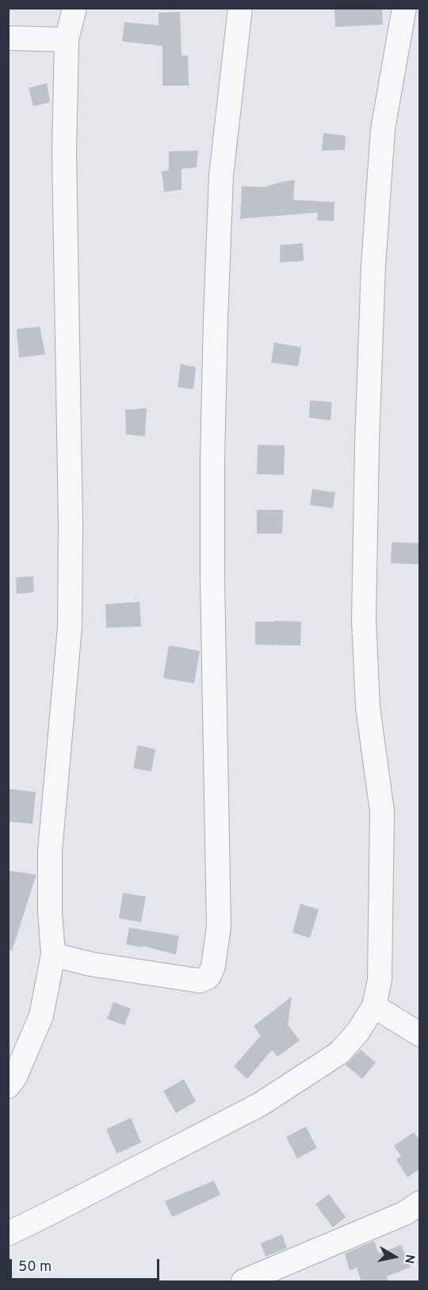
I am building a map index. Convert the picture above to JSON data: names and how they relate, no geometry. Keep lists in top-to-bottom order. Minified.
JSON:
{"scale_bar":"50 m","north":"right"}
